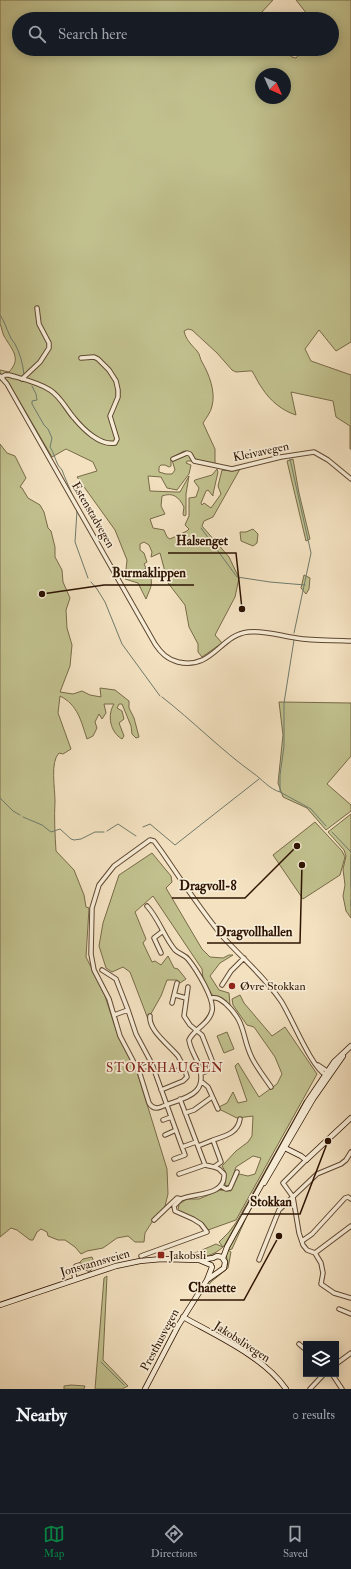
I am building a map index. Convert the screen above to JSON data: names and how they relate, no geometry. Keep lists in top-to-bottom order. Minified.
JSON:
{"streets":{"main road":["Jonsvannsveien","Presthusvegen","Jakobslivegen"],"street":["Kleivavegen","Estenstadvegen"]},"crossings":[["Jonsvannsveien","Presthusvegen"],["Presthusvegen","Jakobslivegen"]],"districts":["STOKKHAUGEN"],"places":{"other":["Burmaklippen","Halsenget","Dragvoll-8","Dragvollhallen","Øvre Stokkan","Stokkan","Chanette"],"transit":["Jakobsli"]},"north":"bottom right","page":{"search":"Search here","heading":["Nearby","0 results"],"nav":["Map","Directions","Saved"]}}
